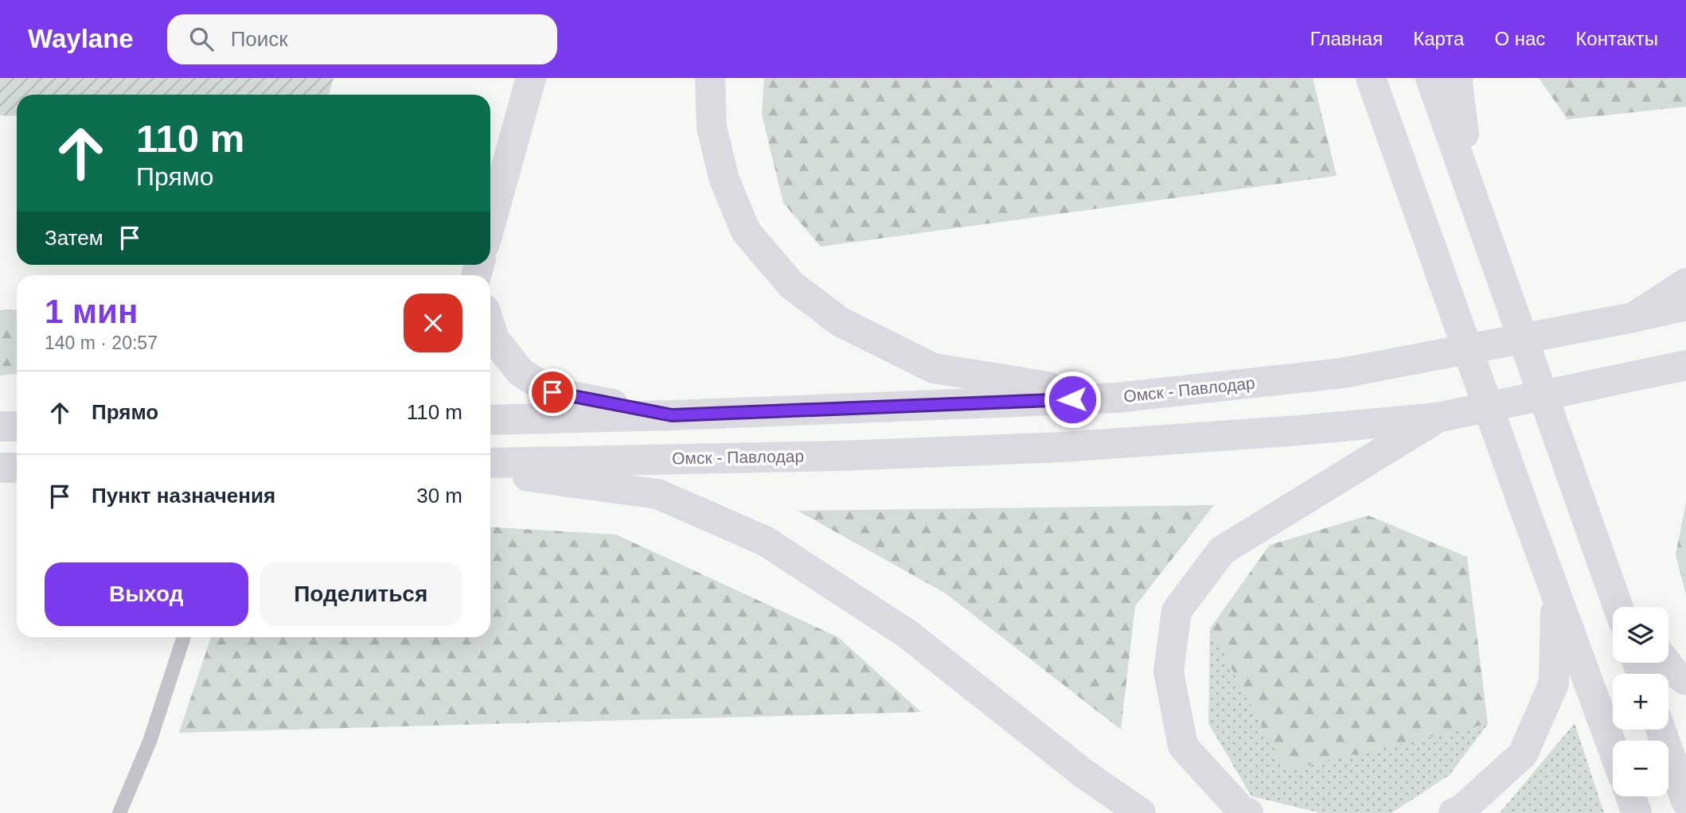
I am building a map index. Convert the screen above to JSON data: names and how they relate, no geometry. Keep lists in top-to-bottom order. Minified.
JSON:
{"streets":{"main road":["Омск - Павлодар"]},"page":{"header":"Waylane","search":"Поиск","nav":["Главная","Карта","О нас","Контакты"],"turn":["110 m","Прямо"],"then":"Затем","heading":["1 мин","140 m · 20:57"],"list":[{"name":"Прямо","value":"110 m"},{"name":"Пункт назначения","value":"30 m"}],"buttons":["Выход","Поделиться"],"map_buttons":["+","−"]}}
